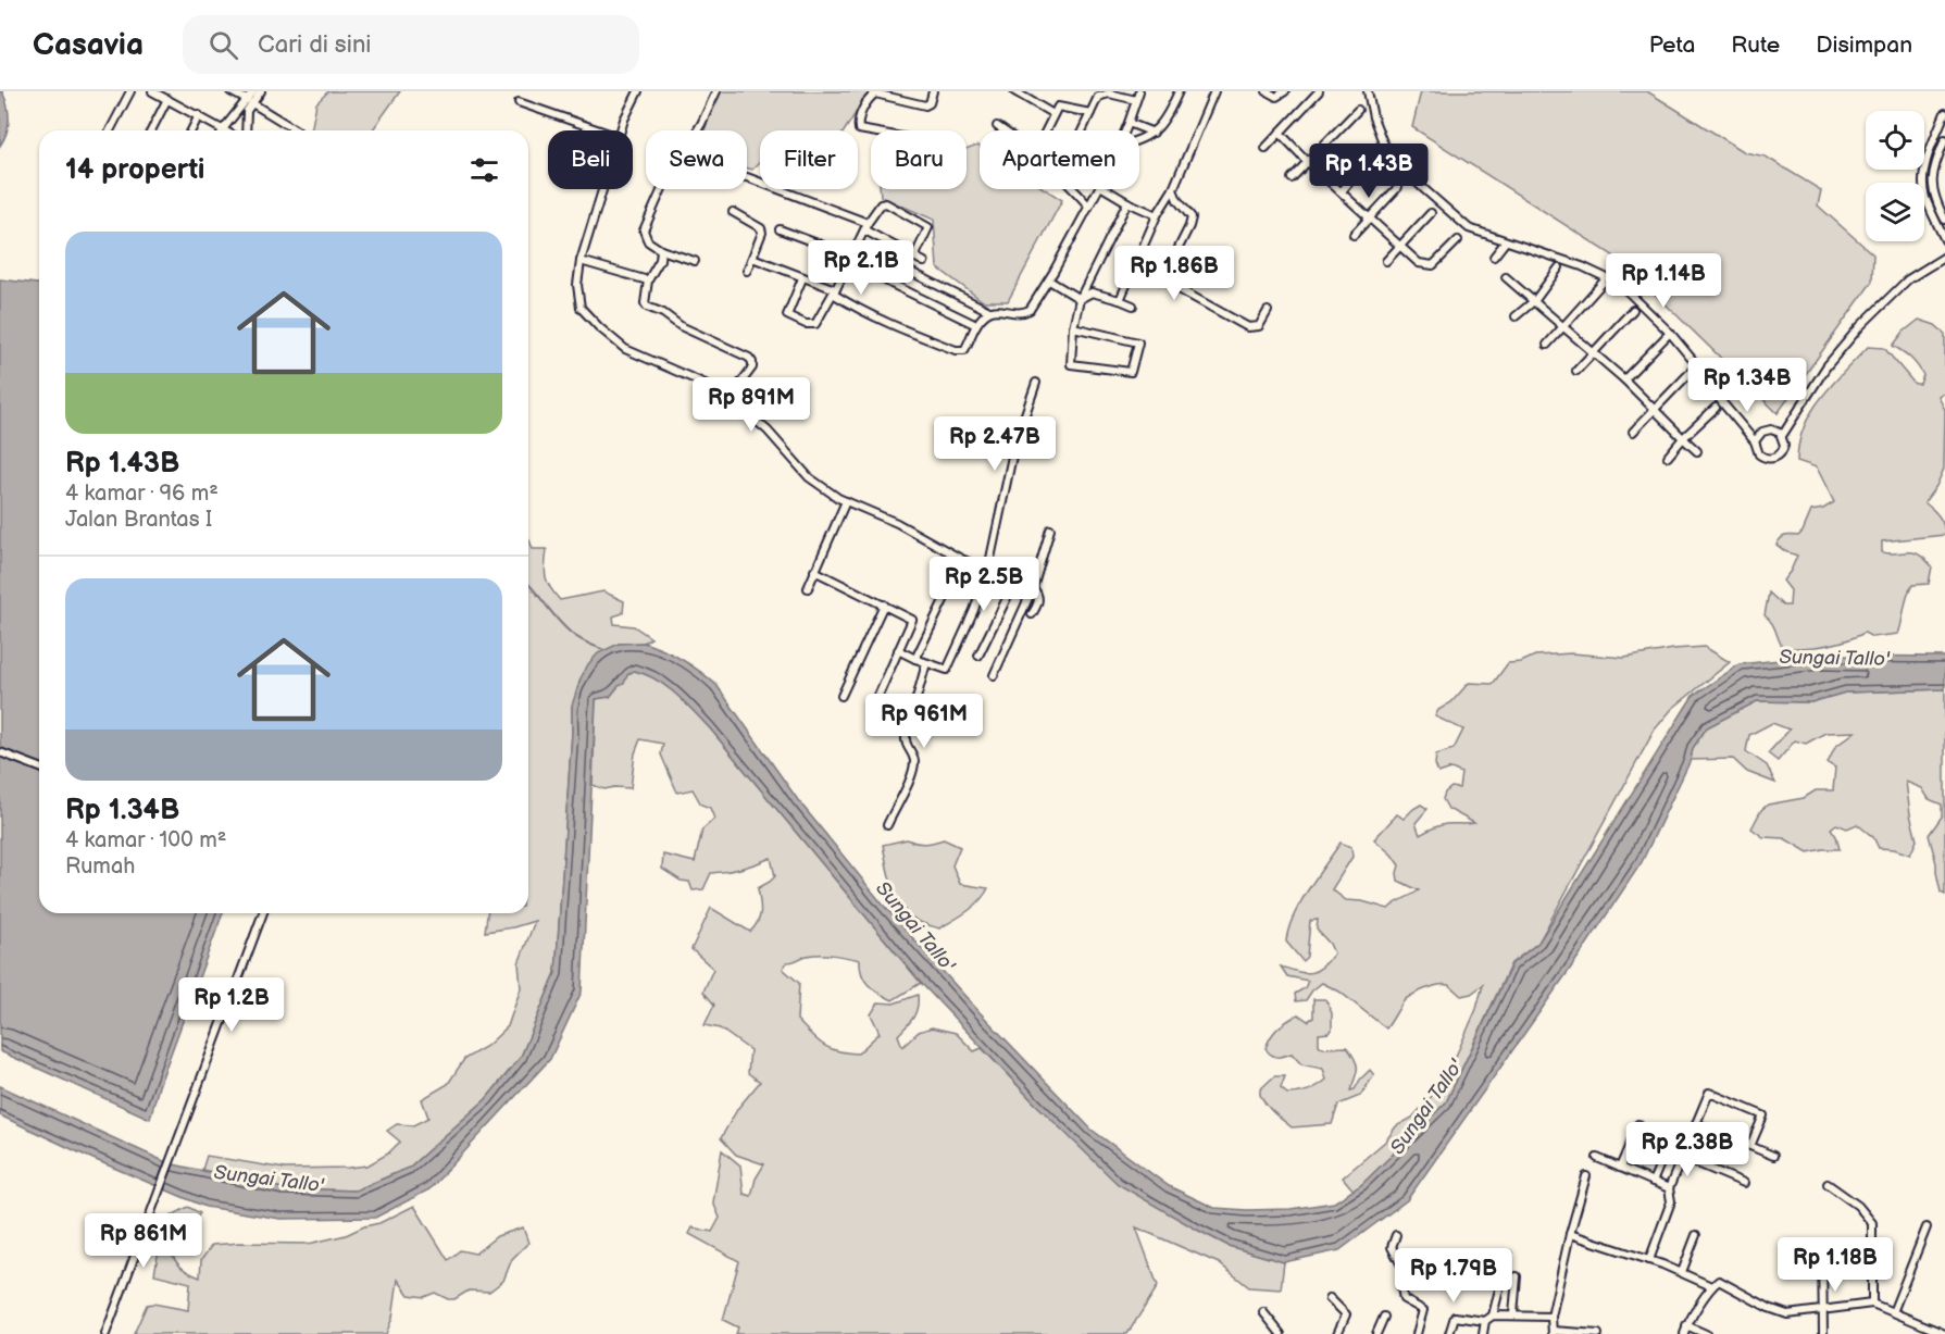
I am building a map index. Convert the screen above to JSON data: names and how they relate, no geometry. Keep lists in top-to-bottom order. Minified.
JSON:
{"water":["Sungai Tallo'"],"page":{"header":"Casavia","search":"Cari di sini","nav":["Peta","Rute","Disimpan"],"chip":["Beli","Sewa","Filter","Baru","Apartemen"],"heading":"14 properti","price":["Rp 1.43B","Rp 2.1B","Rp 1.86B","Rp 1.14B","Rp 1.34B","Rp 891M","Rp 2.47B","Rp 2.5B","Rp 961M","Rp 1.2B","Rp 2.38B","Rp 861M","Rp 1.18B","Rp 1.79B"],"list":[{"name":"Rp 1.43B","note":"4 kamar · 96 m² · Jalan Brantas I"},{"name":"Rp 1.34B","note":"4 kamar · 100 m² · Rumah"}]}}
